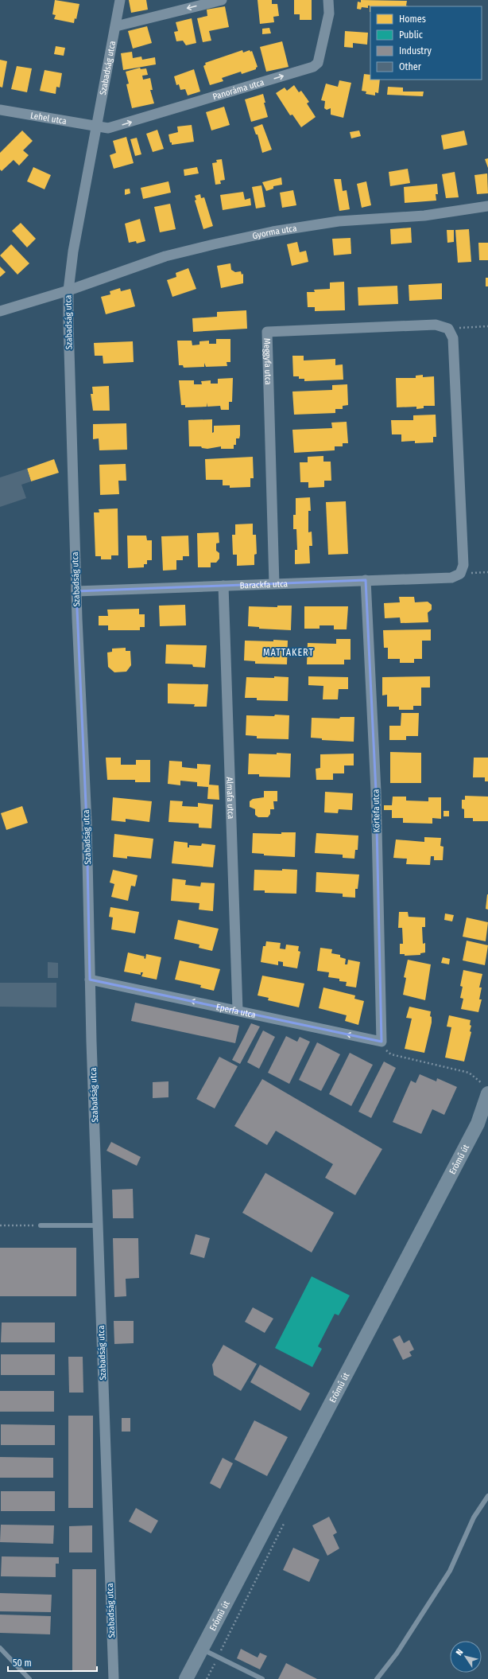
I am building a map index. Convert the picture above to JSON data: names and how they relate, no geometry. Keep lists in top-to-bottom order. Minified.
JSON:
{"streets":{"street":["Szabadság utca","Panoráma utca","Lehel utca","Gyorma utca","Meggyfa utca","Barackfa utca","Almafa utca","Körtefa utca","Eperfa utca","Erőmű út"]},"crossings":[["Szabadság utca","Panoráma utca"],["Szabadság utca","Lehel utca"],["Szabadság utca","Gyorma utca"],["Szabadság utca","Barackfa utca"],["Szabadság utca","Eperfa utca"],["Panoráma utca","Lehel utca"],["Meggyfa utca","Barackfa utca"],["Barackfa utca","Almafa utca"],["Barackfa utca","Körtefa utca"],["Almafa utca","Eperfa utca"],["Körtefa utca","Eperfa utca"]],"one_way":["Panoráma utca","Eperfa utca"],"districts":["MATTAKERT"],"legend":["Homes","Public","Industry","Other"],"scale_bar":"50 m","north":"top left"}
